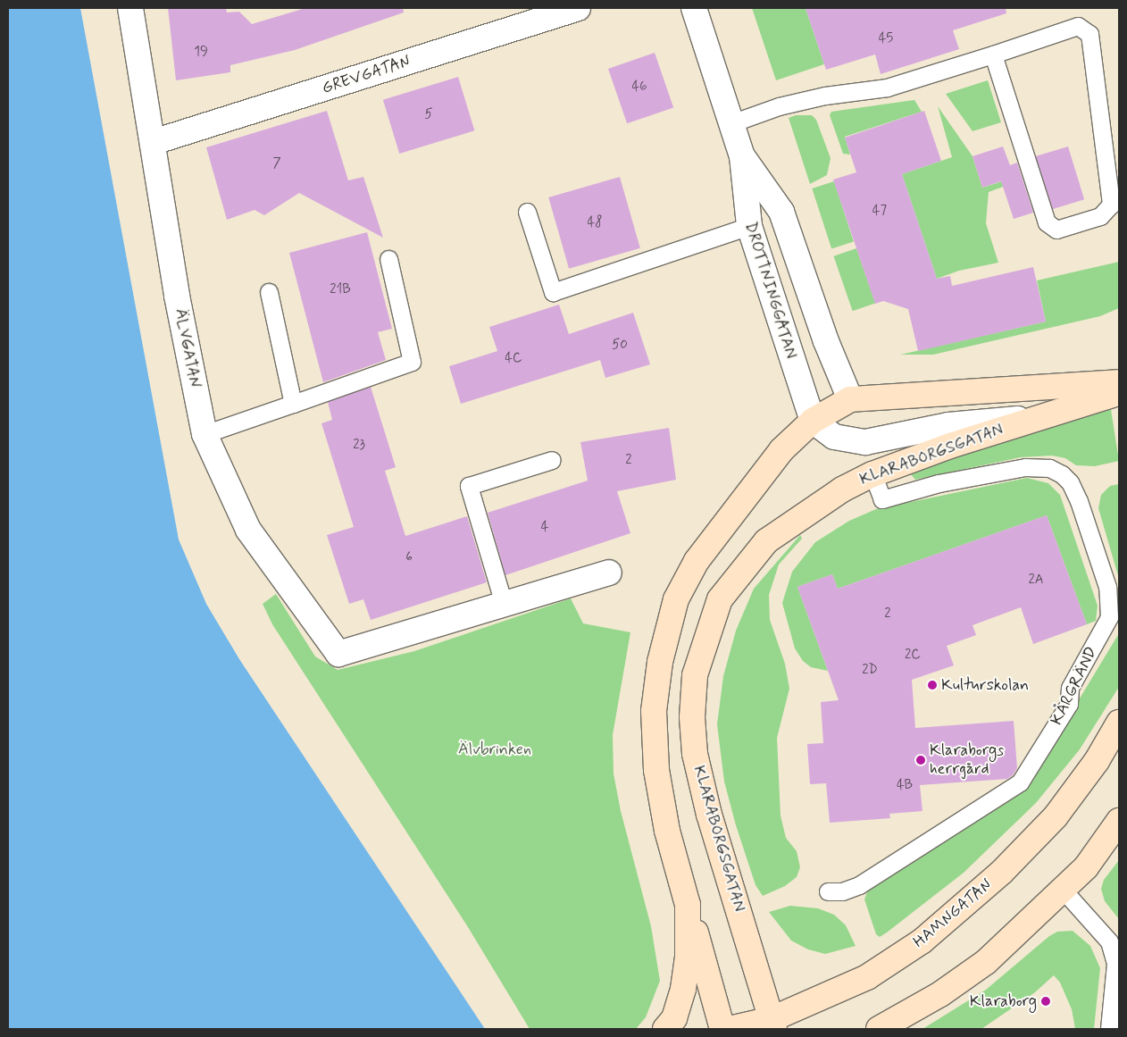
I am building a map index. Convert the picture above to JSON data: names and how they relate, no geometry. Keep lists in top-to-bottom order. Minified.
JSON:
{"streets":{"street":["GREVGATAN","DROTTNINGGATAN","ÄLVGATAN","KLARABORGSGATAN","HAMNGATAN"],"lane":["KÅRGRÄND"]},"crossings":[["GREVGATAN","ÄLVGATAN"],["KLARABORGSGATAN","KÅRGRÄND"],["KLARABORGSGATAN","HAMNGATAN"]],"parks":["Älvbrinken"],"places":["Kulturskolan","Klaraborgs herrgård","Klaraborg"],"house_numbers":["45","19","46","5","7","47","48","21B","50","4C","23","2","4","6","2A","2","2C","2D","4B"]}
